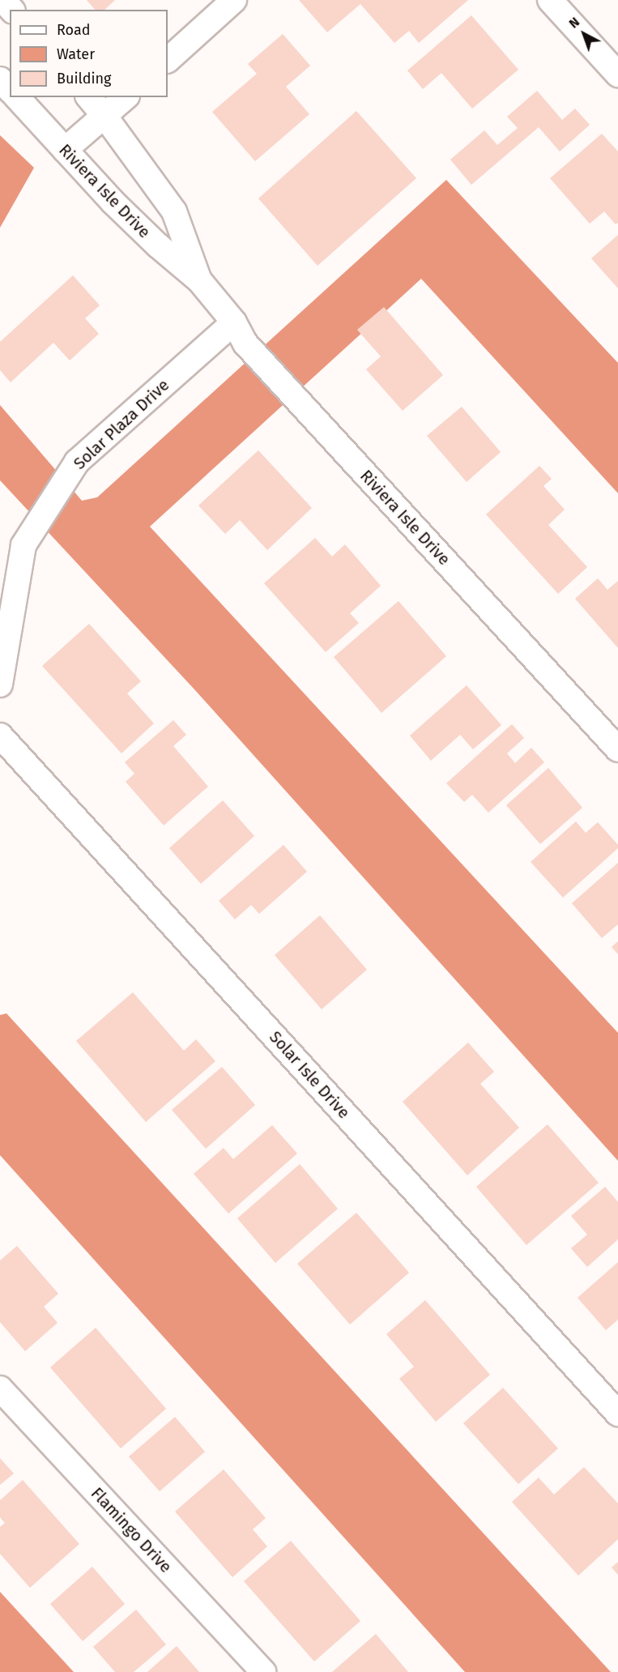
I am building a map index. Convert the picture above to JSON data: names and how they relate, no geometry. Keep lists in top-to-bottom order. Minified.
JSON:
{"streets":{"street":["Riviera Isle Drive","Solar Plaza Drive","Solar Isle Drive","Flamingo Drive"]},"crossings":[["Riviera Isle Drive","Solar Plaza Drive"]],"legend":["Road","Water","Building"],"north":"top left"}
